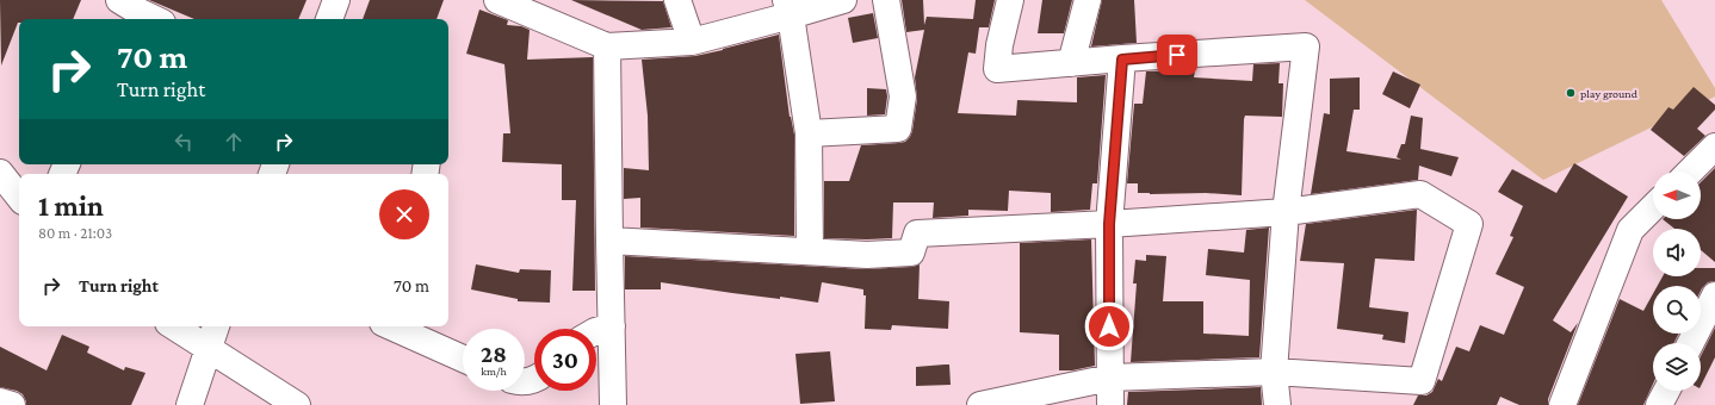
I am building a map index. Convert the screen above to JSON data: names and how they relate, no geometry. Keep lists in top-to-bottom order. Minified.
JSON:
{"places":["play ground"],"north":"left","page":{"turn":["70 m","Turn right"],"heading":["1 min","80 m · 21:03"],"list":[{"name":"Turn right","value":"70 m"}],"speed":"28 km/h","limit":"30"}}
